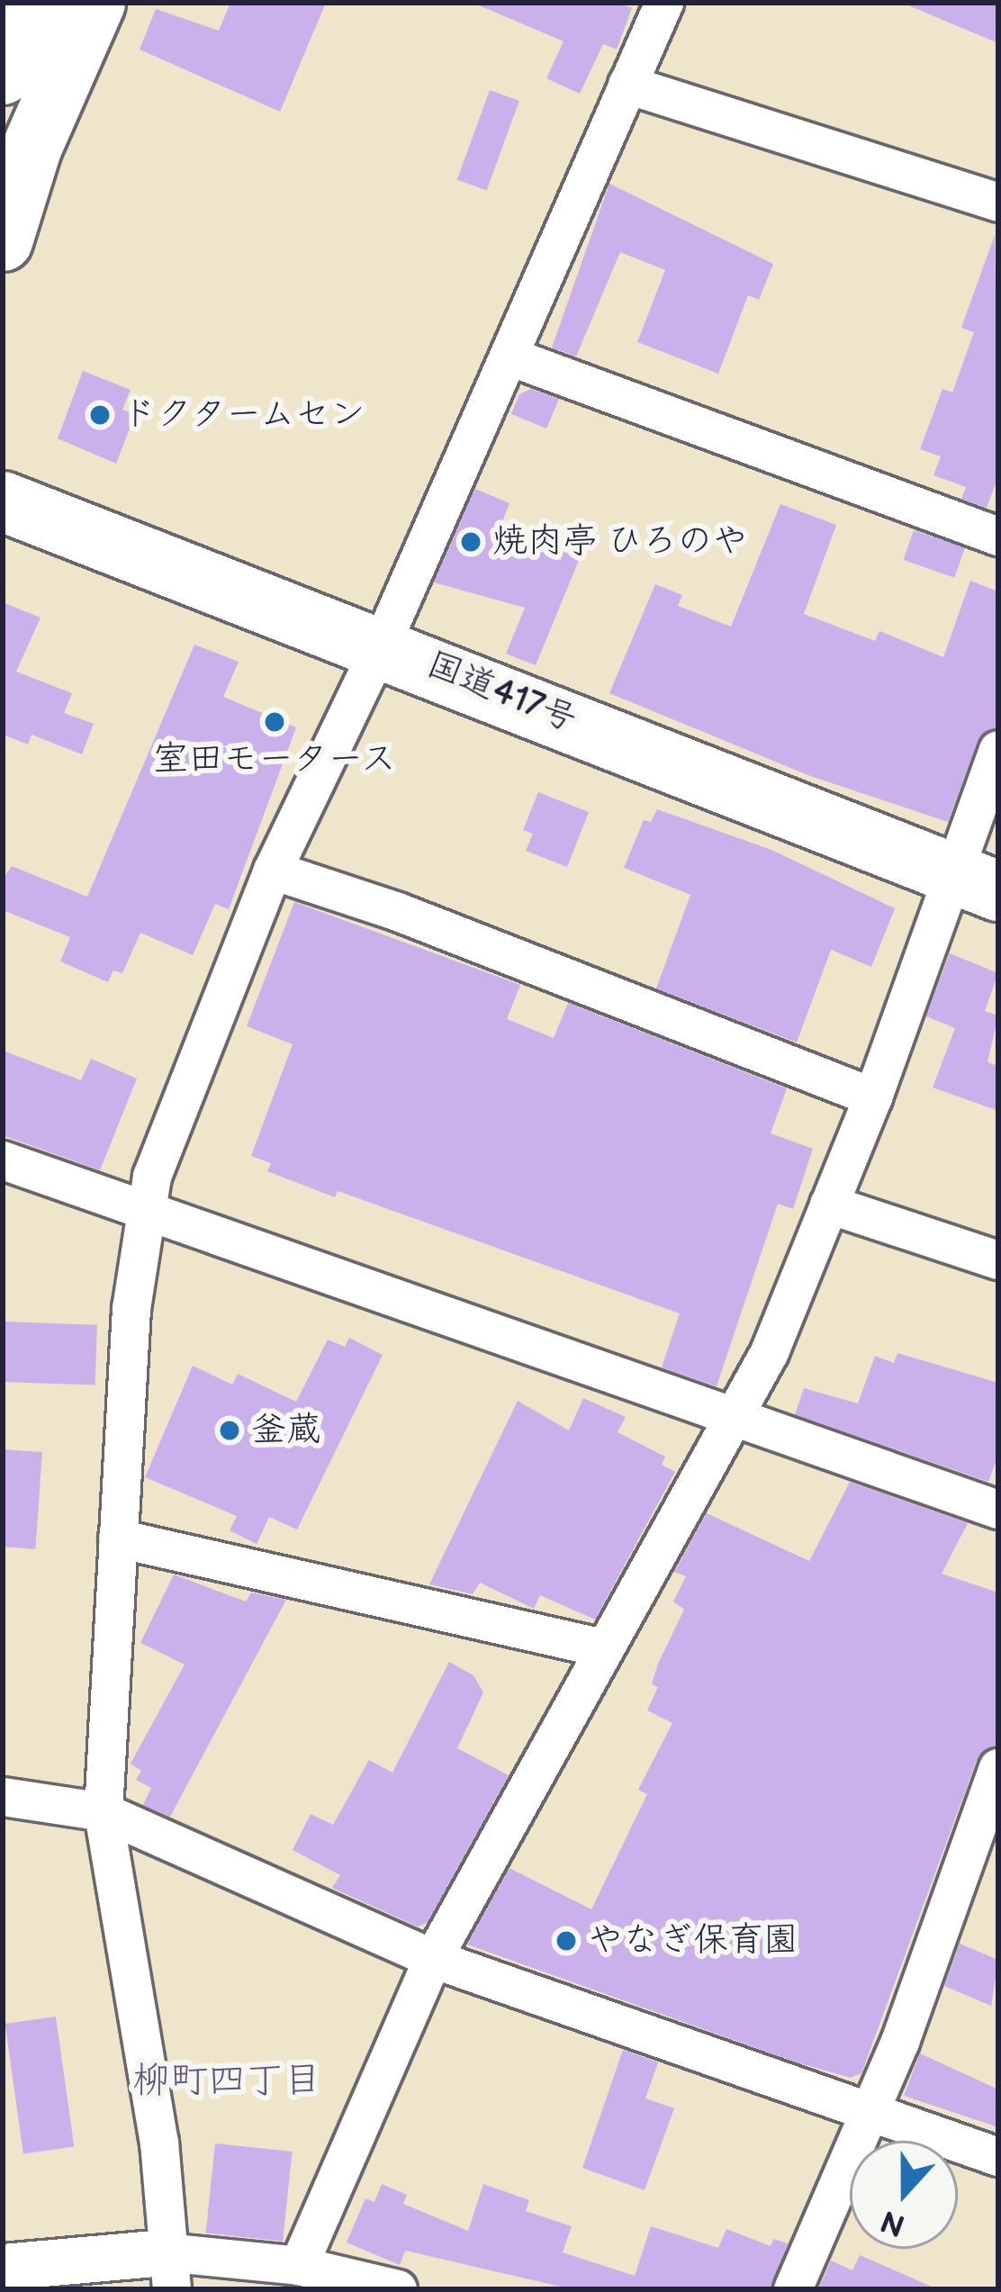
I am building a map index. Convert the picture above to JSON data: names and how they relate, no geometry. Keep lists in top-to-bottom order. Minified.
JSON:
{"streets":{"highway":["国道417号"]},"districts":["柳町四丁目"],"places":["ドクタームセン","焼肉亭 ひろのや","室田モータース","釜蔵","やなぎ保育園"],"north":"bottom"}
